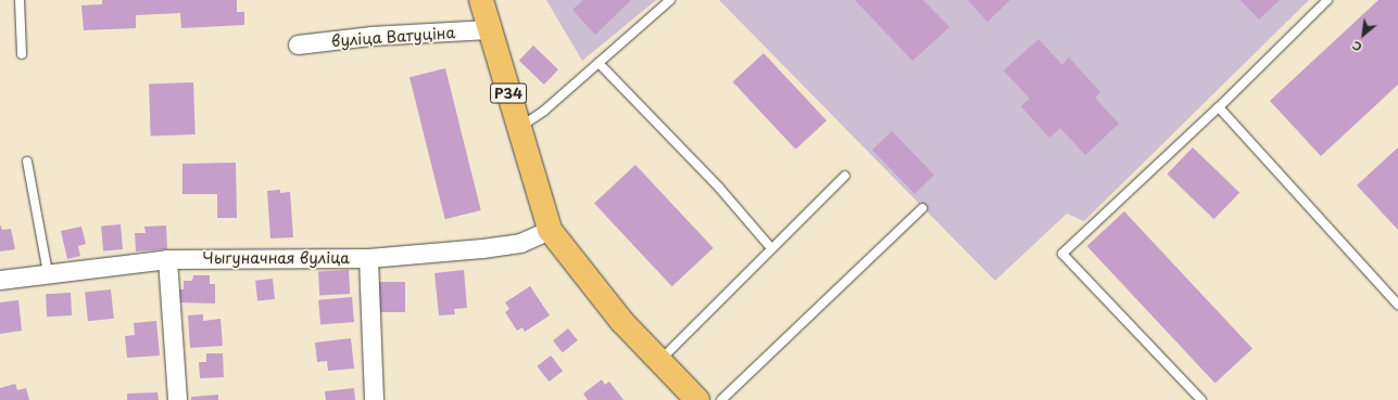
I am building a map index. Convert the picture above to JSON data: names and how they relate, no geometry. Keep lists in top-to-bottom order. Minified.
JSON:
{"streets":{"main road":["Р34"],"street":["вуліца Ватуціна","Чыгуначная вуліца"]},"crossings":[["вуліца Ватуціна","Р34"],["Р34","Чыгуначная вуліца"]],"north":"bottom left"}
